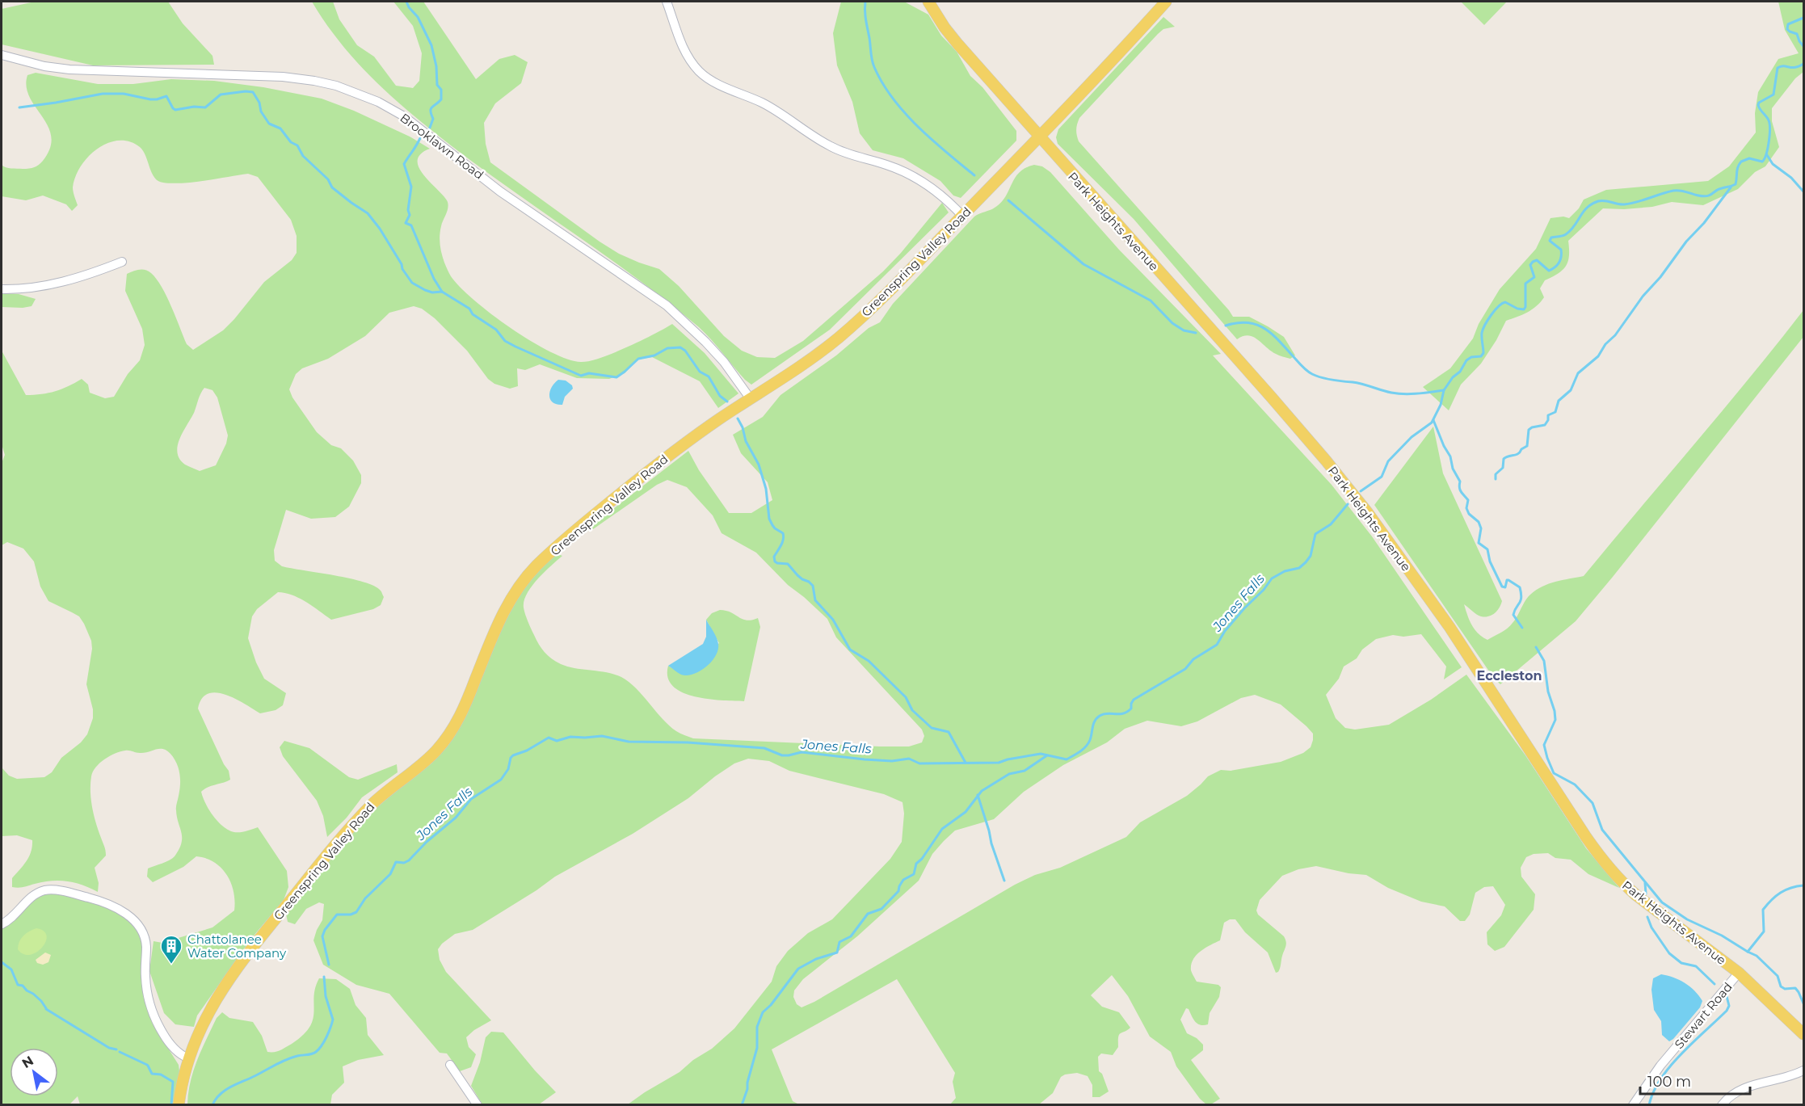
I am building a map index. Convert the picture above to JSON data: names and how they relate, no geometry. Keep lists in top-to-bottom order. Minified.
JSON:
{"streets":{"main road":["Park Heights Avenue","Greenspring Valley Road"],"street":["Brooklawn Road","Stewart Road"]},"crossings":[["Brooklawn Road","Greenspring Valley Road"],["Park Heights Avenue","Greenspring Valley Road"],["Park Heights Avenue","Stewart Road"]],"districts":["Eccleston"],"water":["Jones Falls"],"places":{"building":["Chattolanee Water Company"]},"scale_bar":"100 m","north":"top left"}
